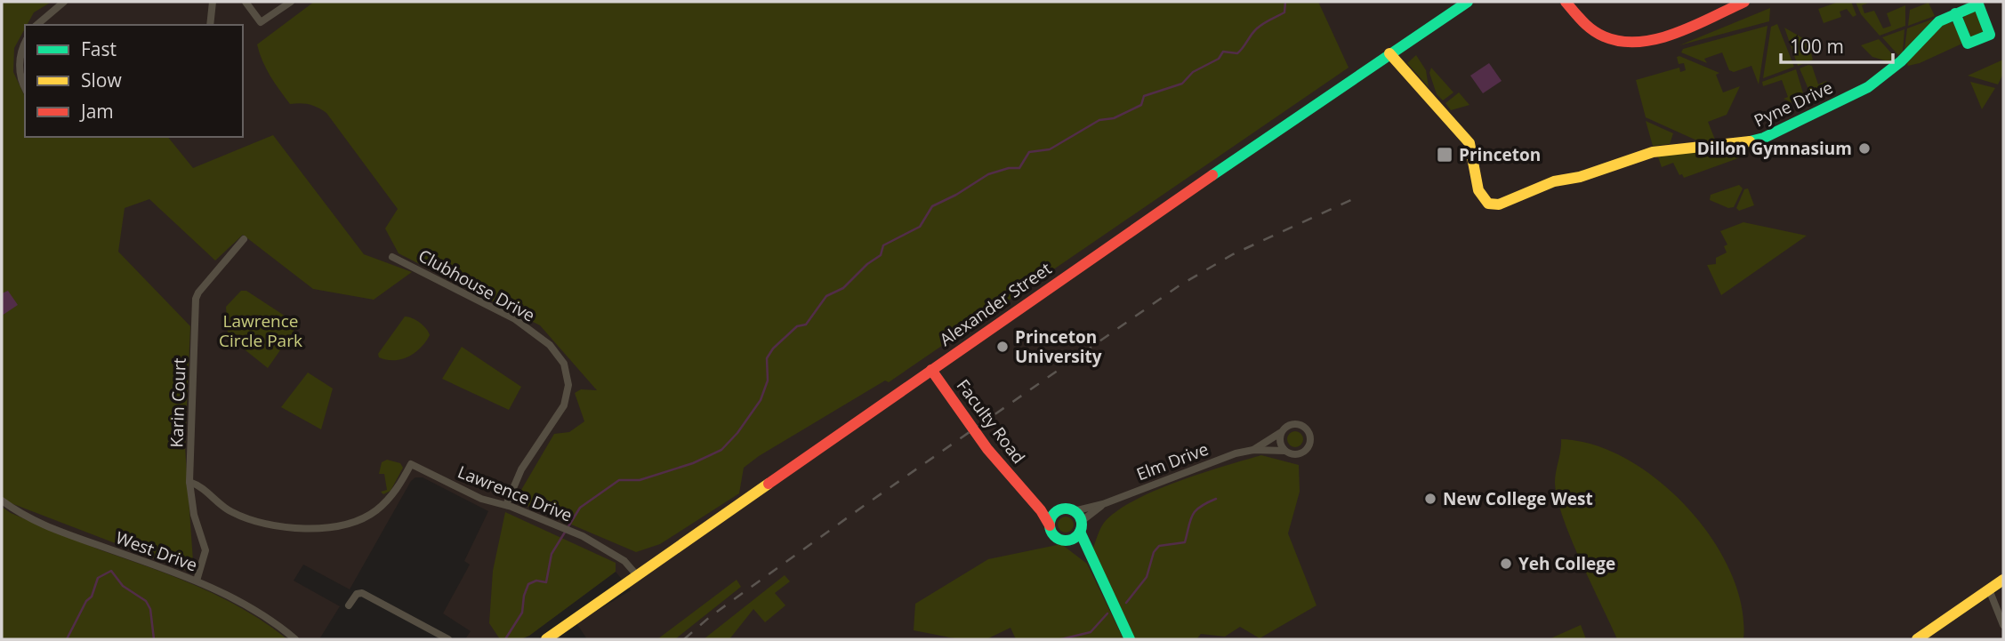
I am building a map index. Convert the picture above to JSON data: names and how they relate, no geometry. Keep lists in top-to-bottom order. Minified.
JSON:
{"streets":{"street":["Pyne Drive","Clubhouse Drive","Alexander Street","Karin Court","Faculty Road","Elm Drive","Lawrence Drive","West Drive"]},"crossings":[["Pyne Drive","Alexander Street"],["Clubhouse Drive","Lawrence Drive"],["Alexander Street","Faculty Road"],["Alexander Street","Lawrence Drive"],["Karin Court","Lawrence Drive"],["Karin Court","West Drive"],["Faculty Road","Elm Drive"]],"parks":["Lawrence Circle Park"],"places":{"other":["Dillon Gymnasium","Princeton University","New College West","Yeh College"],"transit":["Princeton"]},"legend":["Fast","Slow","Jam"],"scale_bar":"100 m"}
